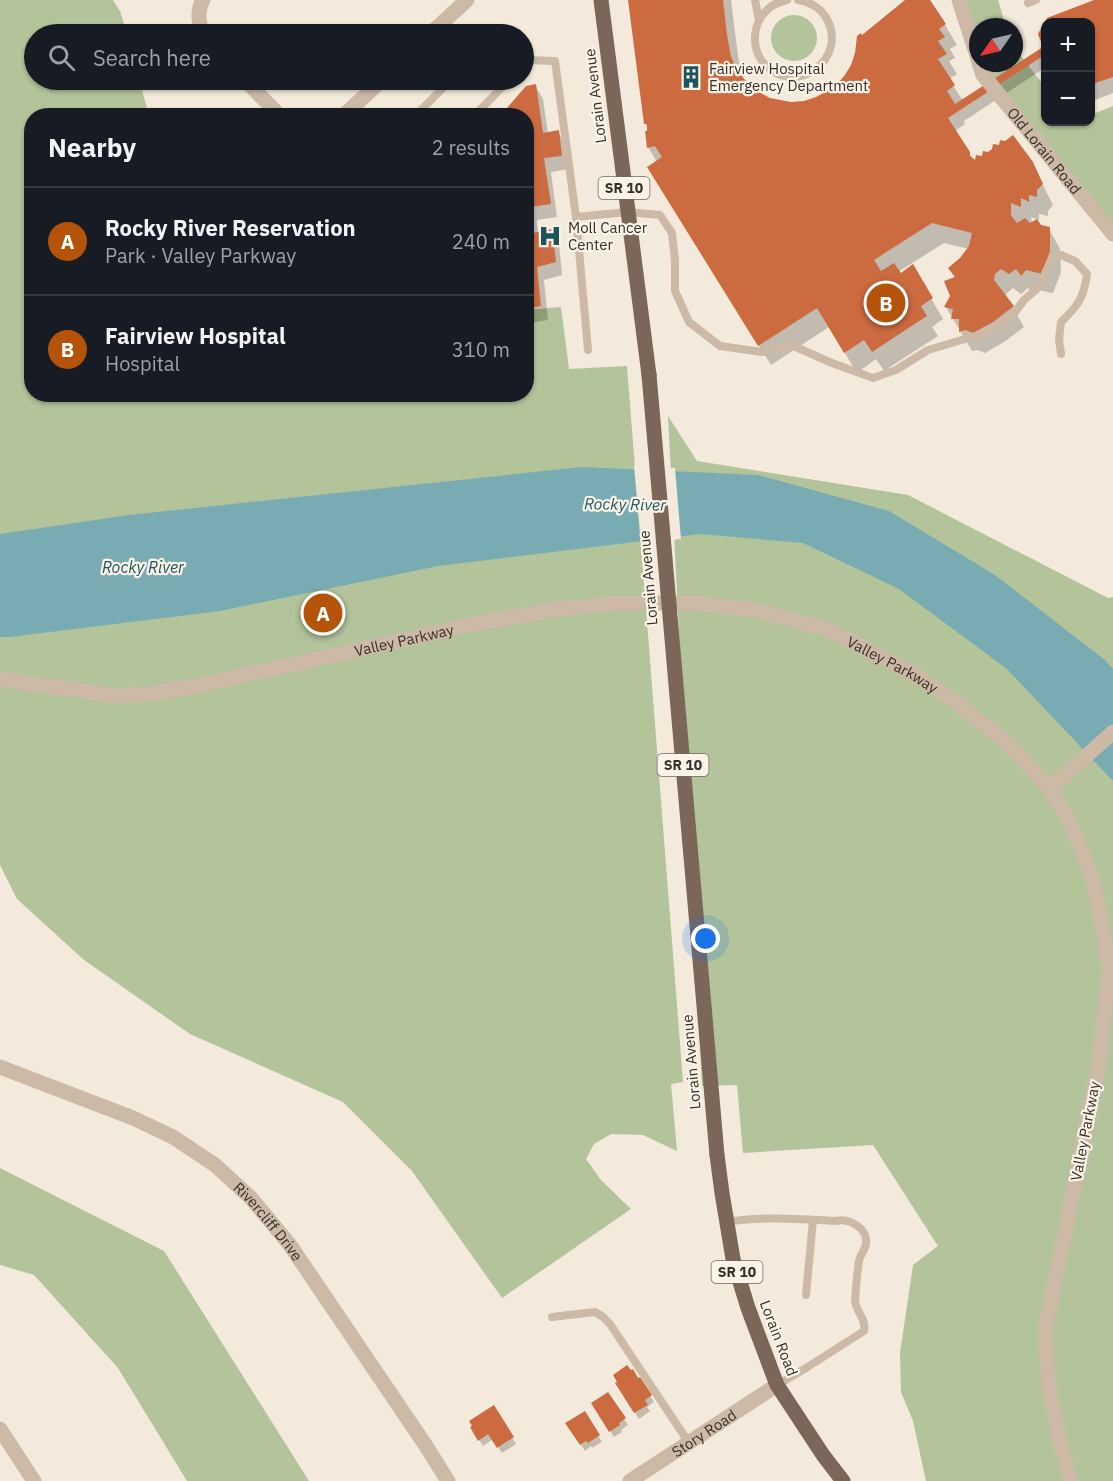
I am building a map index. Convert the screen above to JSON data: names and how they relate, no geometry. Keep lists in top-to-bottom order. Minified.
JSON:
{"streets":{"main road":["Lorain Avenue","SR 10","Lorain Road"],"street":["Old Lorain Road","Valley Parkway","Rivercliff Drive","Story Road"]},"crossings":[["Lorain Avenue","Lorain Road"],["Lorain Road","Story Road"]],"water":["Rocky River"],"places":{"building":["Fairview Hospital Emergency Department"],"hospital":["Moll Cancer Center"]},"north":"bottom left","page":{"map_buttons":["+","−"],"search":"Search here","heading":["Nearby","2 results"],"list":[{"mark":"A","name":"Rocky River Reservation","note":"Park · Valley Parkway","value":"240 m"},{"mark":"B","name":"Fairview Hospital","note":"Hospital","value":"310 m"}],"pins":["B","A"]}}
